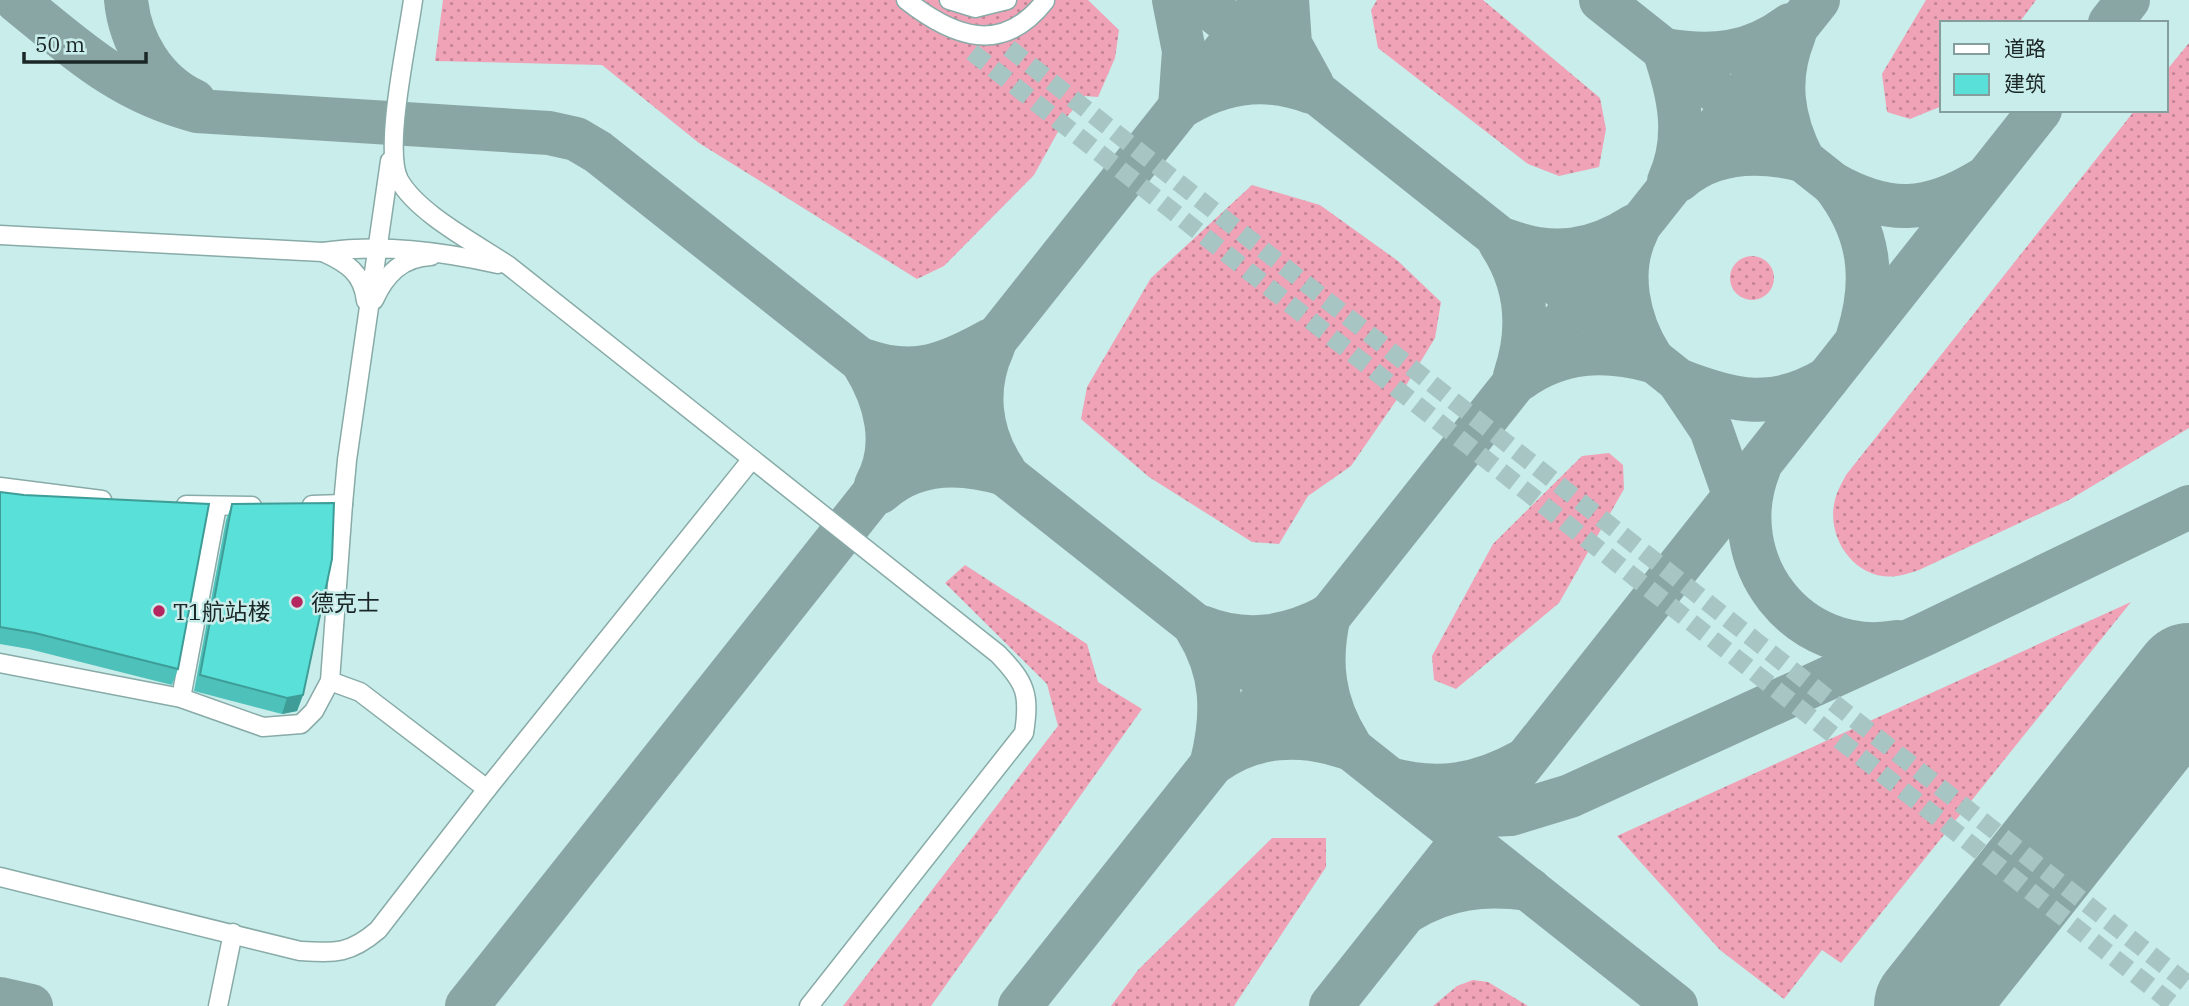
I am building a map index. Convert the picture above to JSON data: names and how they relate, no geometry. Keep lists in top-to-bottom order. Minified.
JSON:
{"places":["德克士","T1航站楼"],"legend":["道路","建筑"],"scale_bar":"50 m"}
